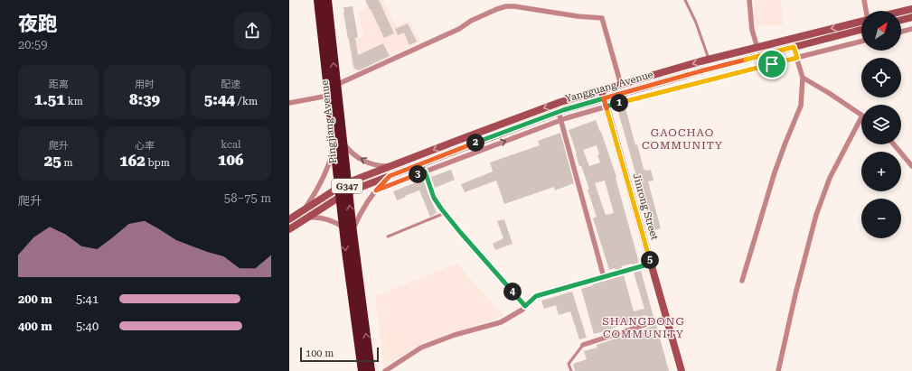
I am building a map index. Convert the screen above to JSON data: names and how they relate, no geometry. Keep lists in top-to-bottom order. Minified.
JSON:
{"streets":{"highway":["Pingjiang Avenue","G347"],"main road":["Yangguang Avenue","Jinrong Street"]},"crossings":[["Yangguang Avenue","Pingjiang Avenue"],["Yangguang Avenue","Jinrong Street"]],"districts":["GAOCHAO COMMUNITY","SHANGDONG COMMUNITY"],"scale_bar":"100 m","north":"top right","page":{"heading":["夜跑","20:59"],"map_buttons":["+","−"],"stats":[["距离","1.51 km"],["用时","8:39"],["配速","5:44 /km"],["爬升","25 m"],["心率","162 bpm"],["kcal","106"]],"pins":["1","2","3","5","4"],"chart":["爬升","58–75 m"],"list":[{"name":"200 m","note":"5:41"},{"name":"400 m","note":"5:40"}],"scale":"100 m"}}
